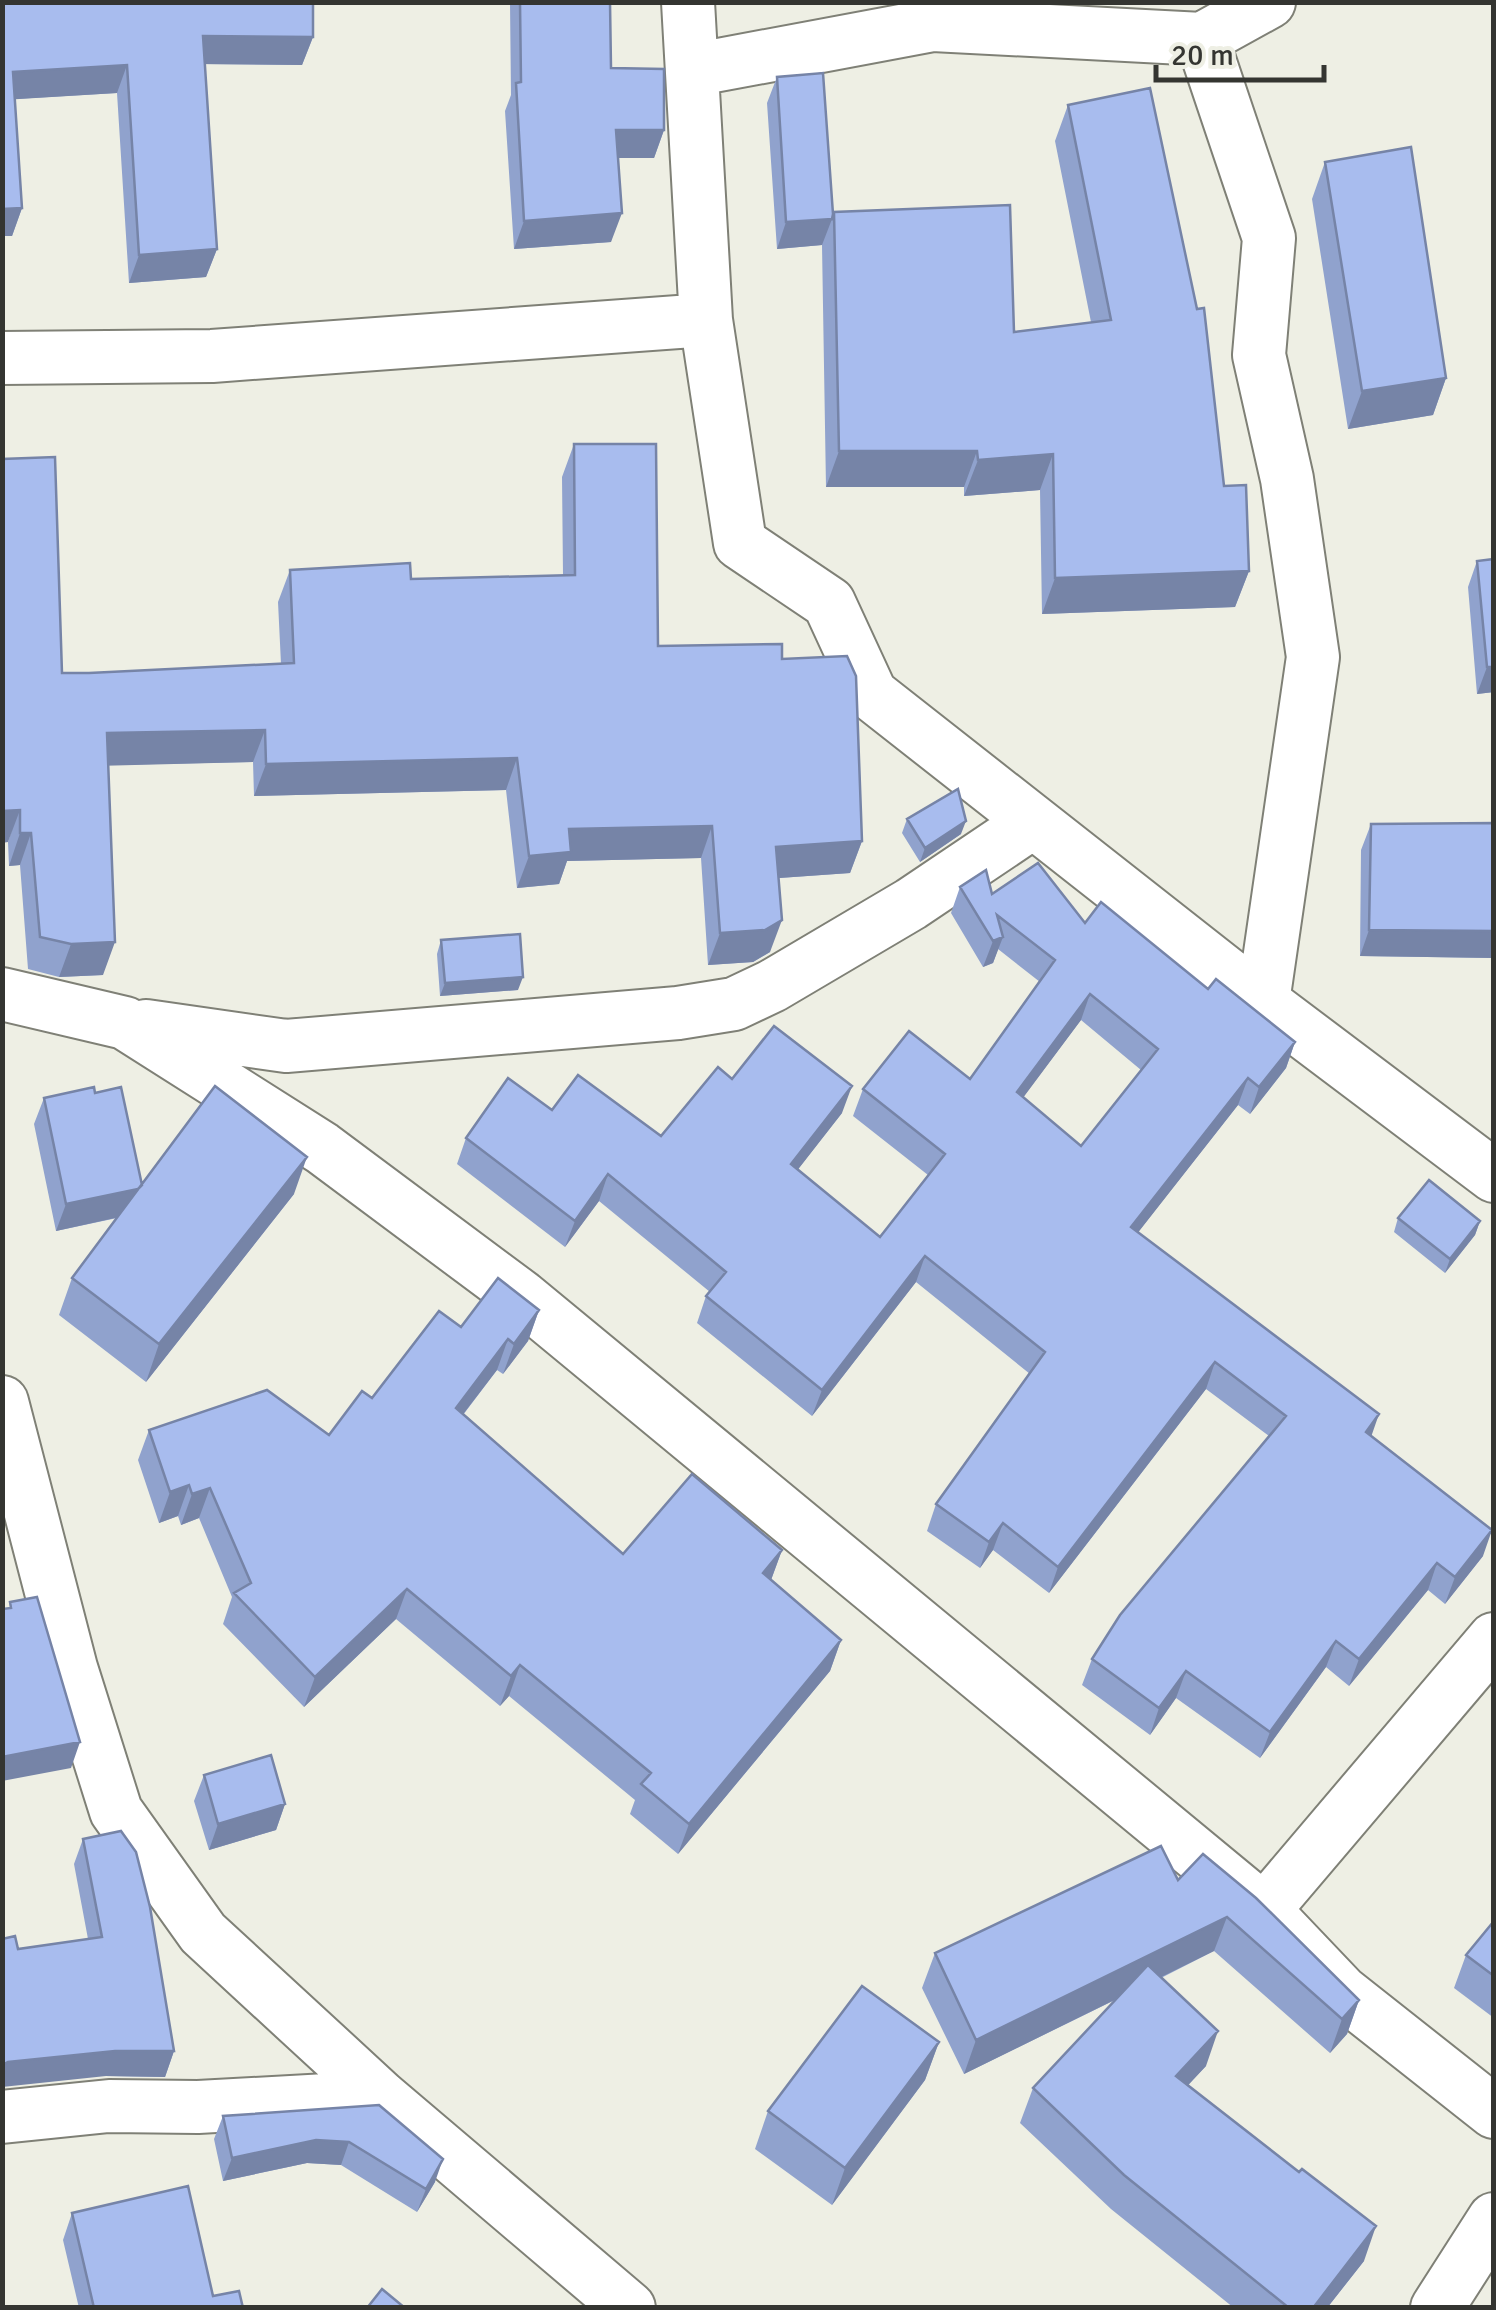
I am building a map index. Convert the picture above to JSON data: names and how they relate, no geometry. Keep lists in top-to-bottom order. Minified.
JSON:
{"scale_bar":"20 m"}
